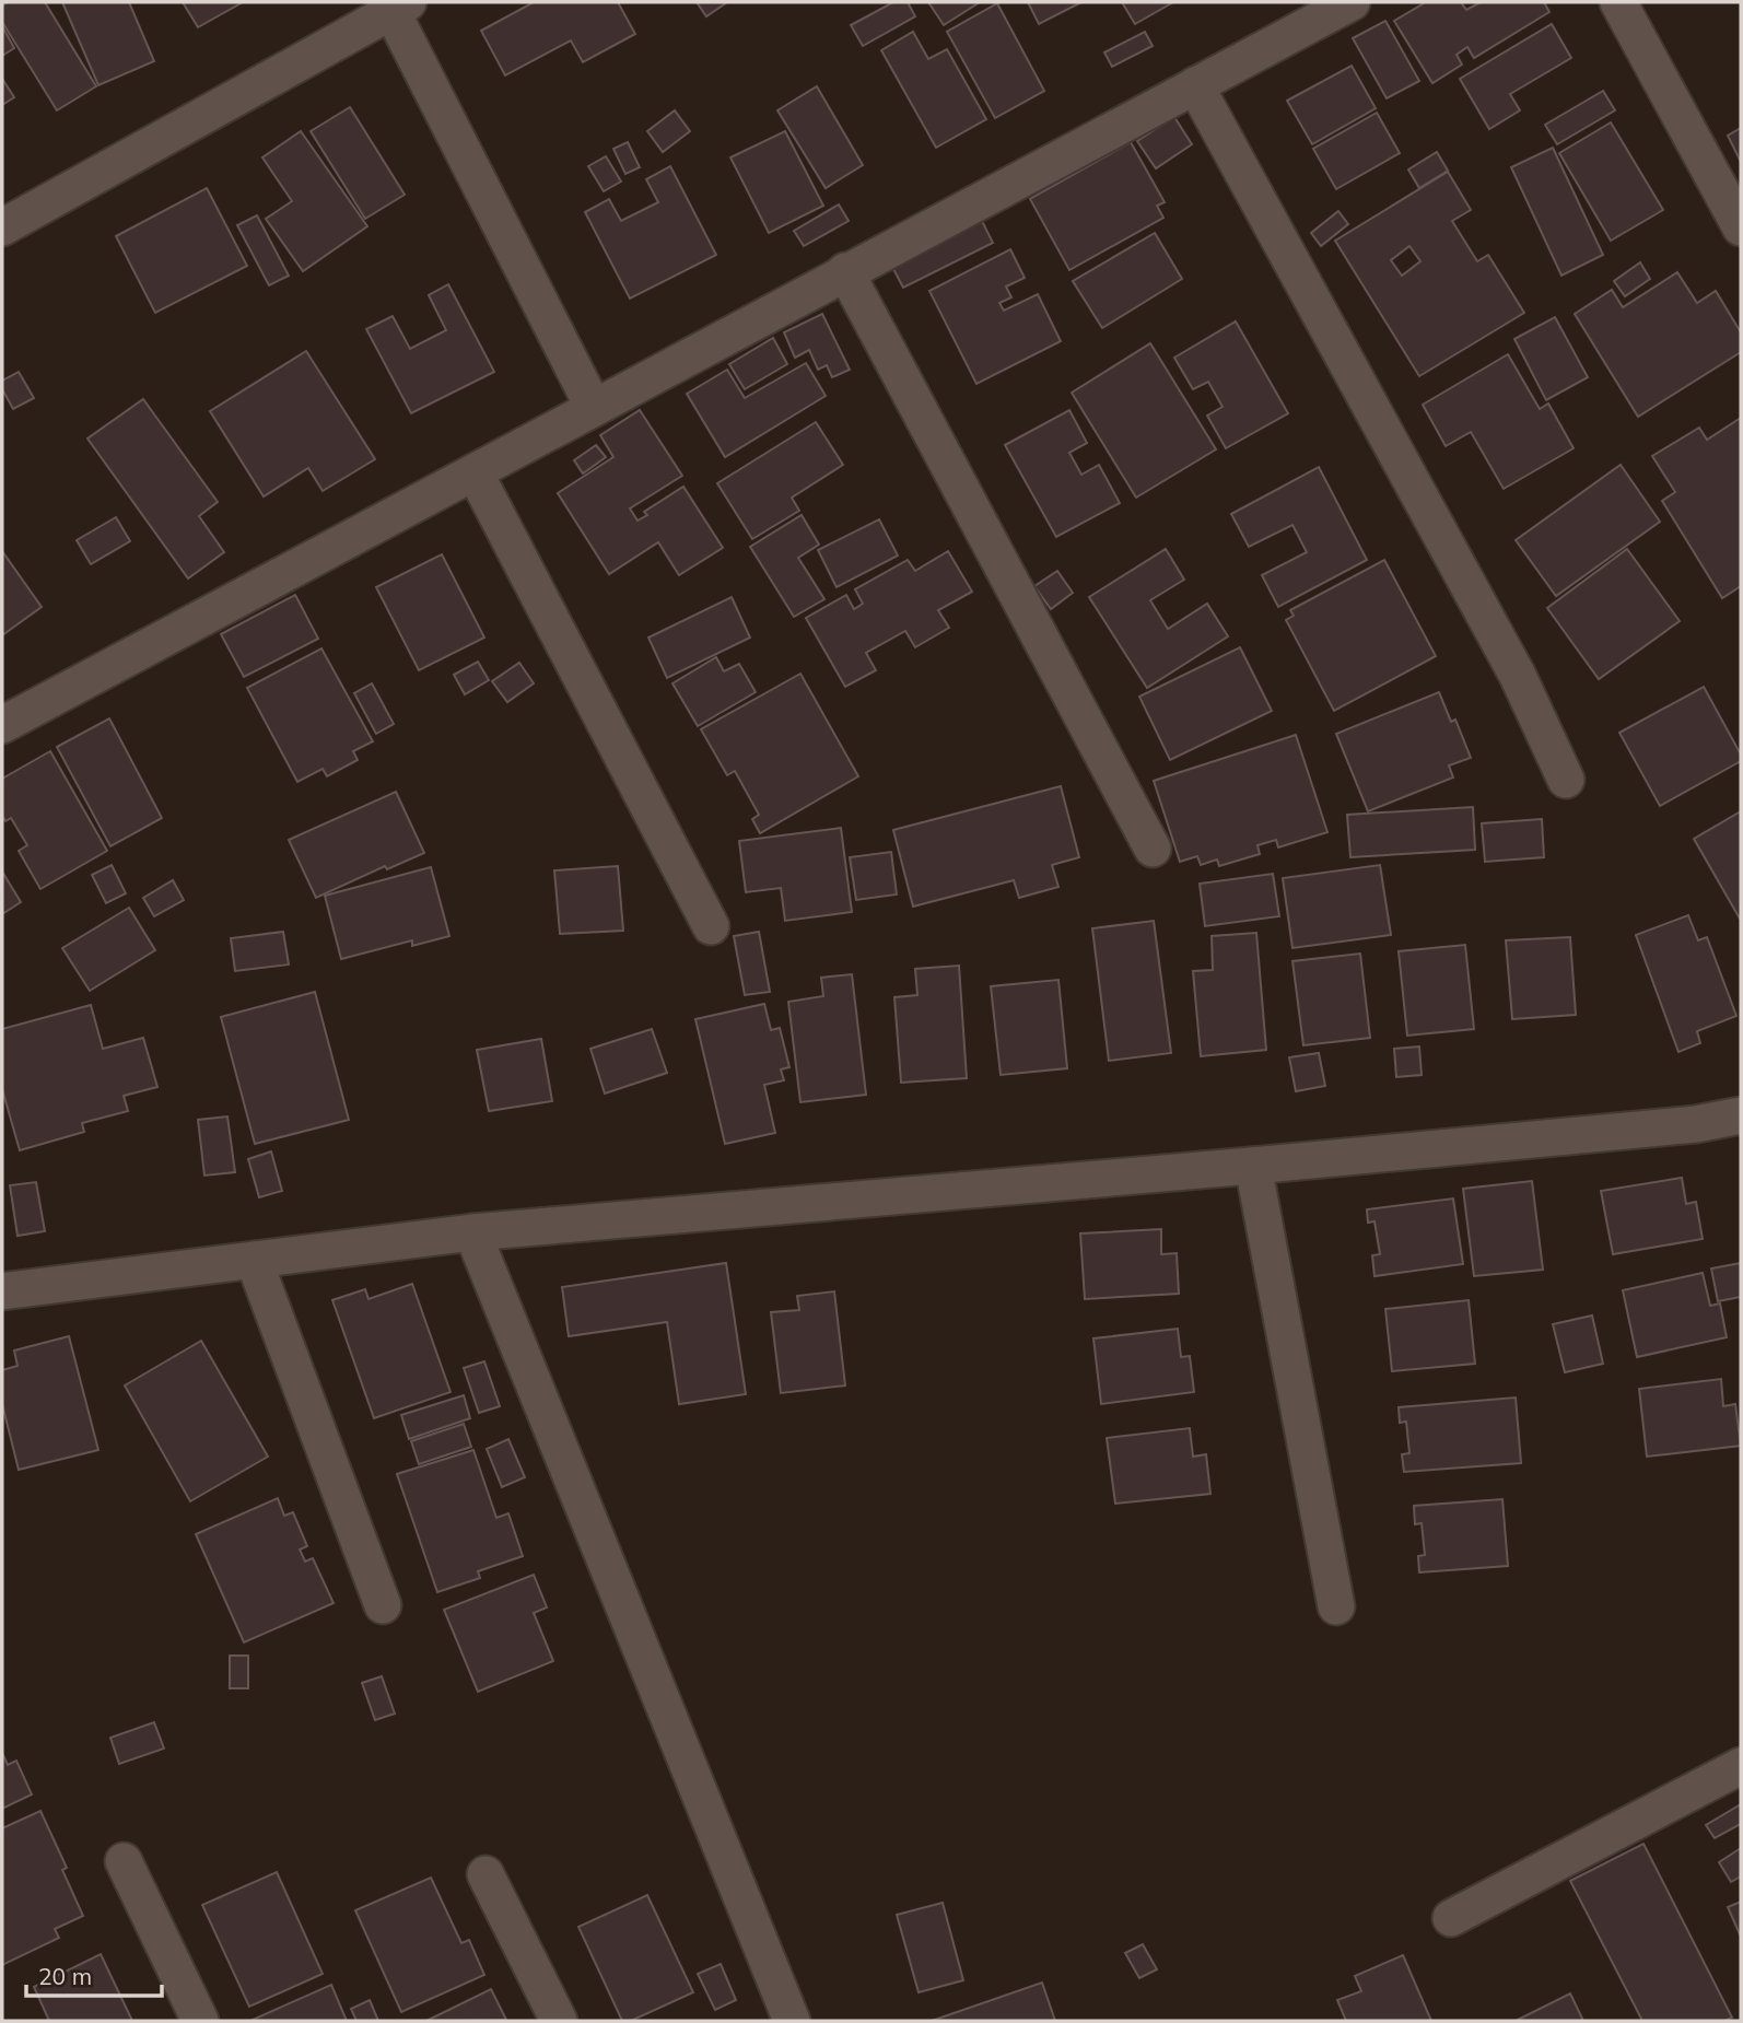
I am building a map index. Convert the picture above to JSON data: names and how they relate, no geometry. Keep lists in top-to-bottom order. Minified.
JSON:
{"scale_bar":"20 m"}
